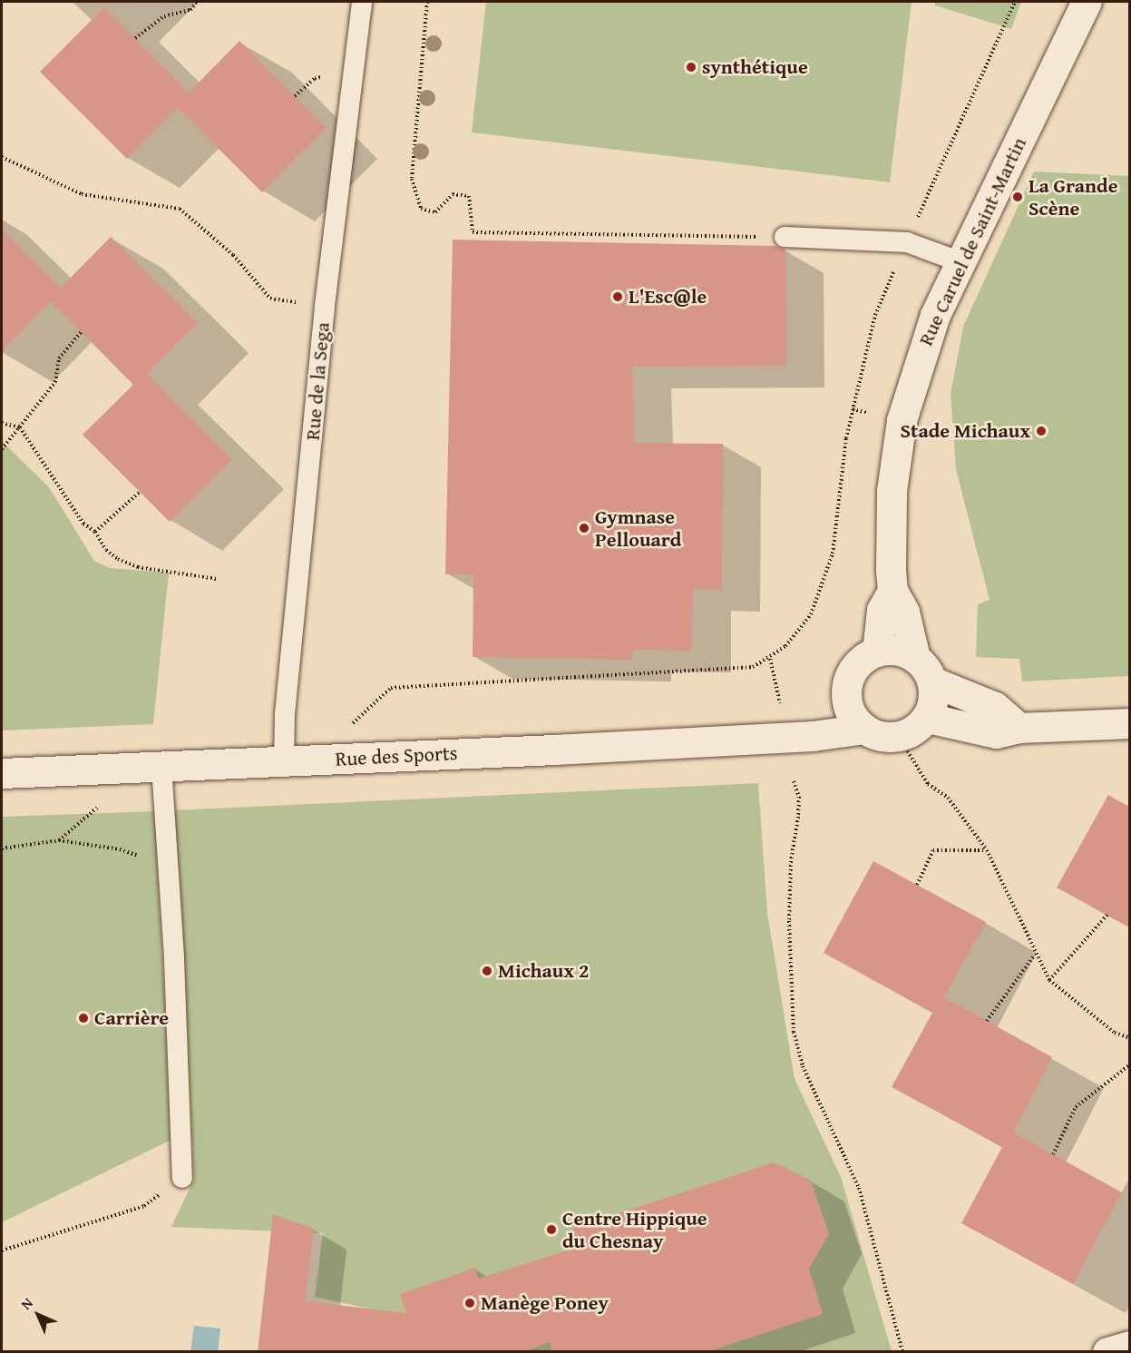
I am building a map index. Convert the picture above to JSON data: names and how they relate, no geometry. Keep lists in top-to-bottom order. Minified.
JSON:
{"streets":{"main road":["Rue Caruel de Saint-Martin","Rue des Sports"],"lane":["Rue de la Sega"]},"crossings":[["Rue Caruel de Saint-Martin","Rue des Sports"],["Rue de la Sega","Rue des Sports"]],"places":["synthétique","La Grande Scène","L'Esc@le","Stade Michaux","Gymnase Pellouard","Michaux 2","Carrière","Centre Hippique du Chesnay","Manège Poney"],"north":"top left"}
